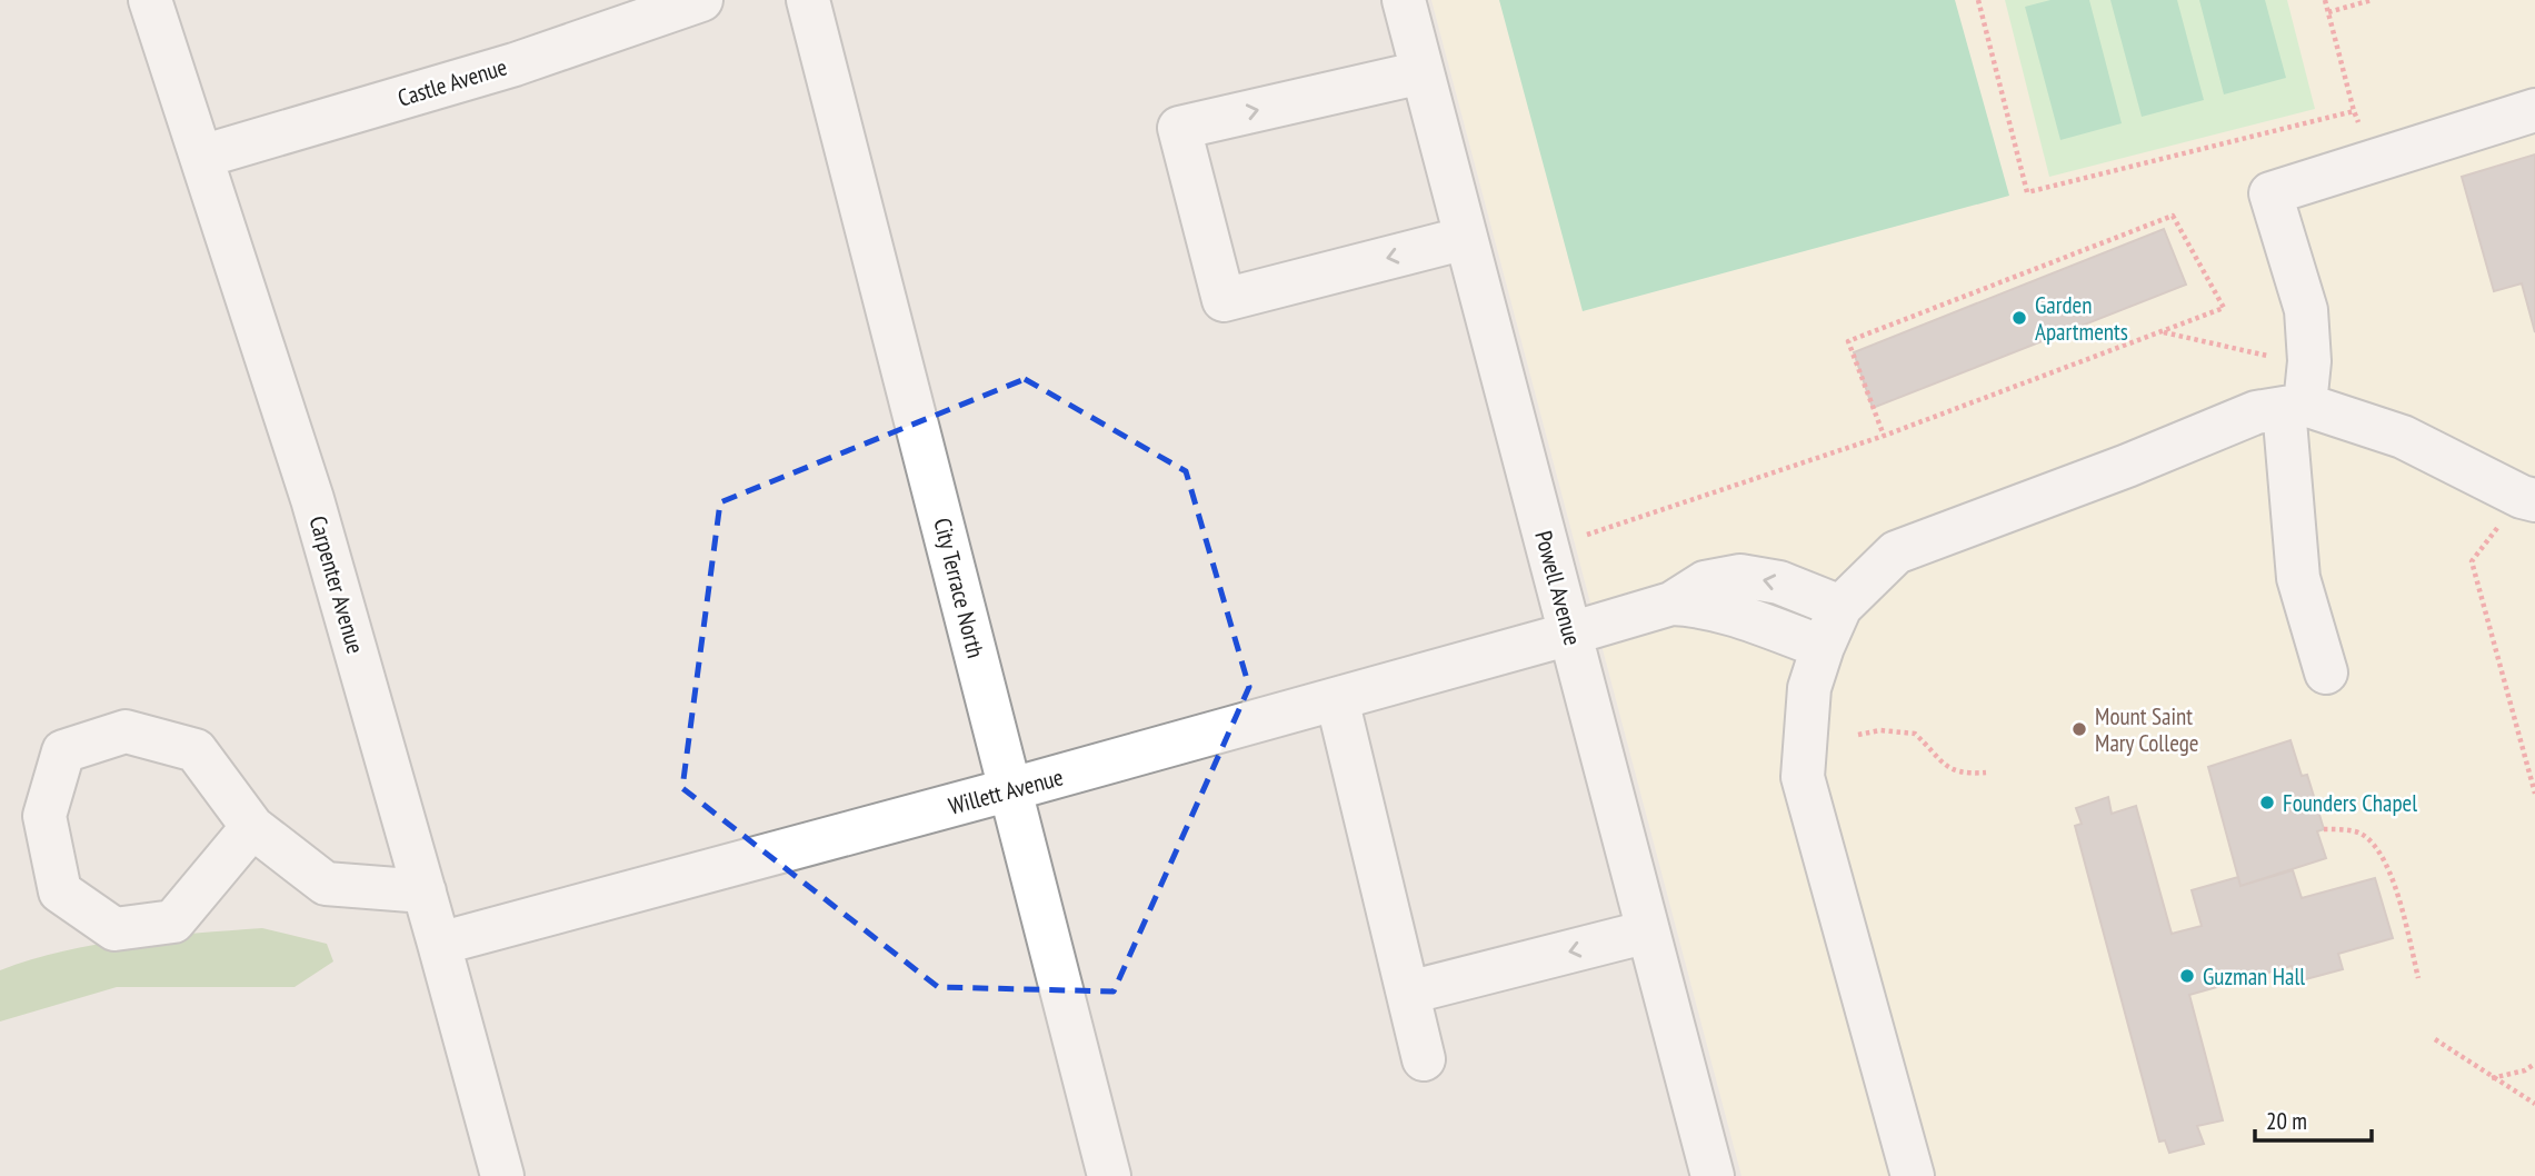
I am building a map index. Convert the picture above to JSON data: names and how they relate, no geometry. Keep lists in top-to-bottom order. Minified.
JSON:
{"streets":{"street":["Castle Avenue","Carpenter Avenue","City Terrace North","Powell Avenue","Willett Avenue"]},"crossings":[["Castle Avenue","Carpenter Avenue"],["Carpenter Avenue","Willett Avenue"],["City Terrace North","Willett Avenue"],["Powell Avenue","Willett Avenue"]],"places":["Garden Apartments","Mount Saint Mary College","Founders Chapel","Guzman Hall"],"scale_bar":"20 m"}
